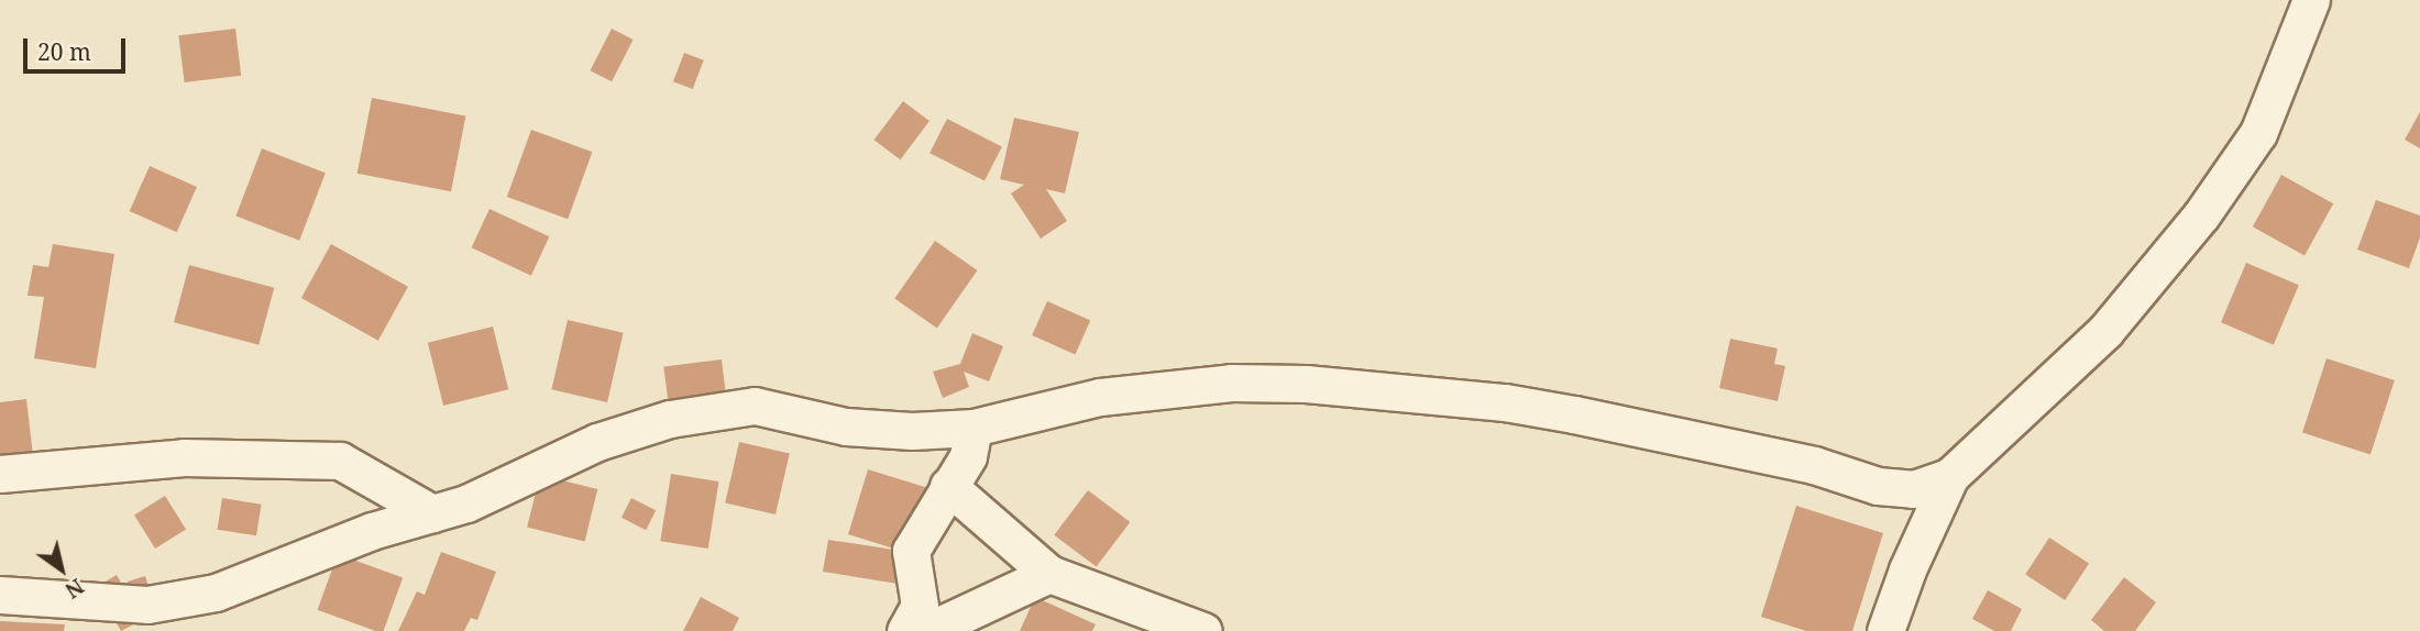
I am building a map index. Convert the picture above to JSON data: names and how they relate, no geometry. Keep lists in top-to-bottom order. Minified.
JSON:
{"scale_bar":"20 m","north":"bottom right"}
